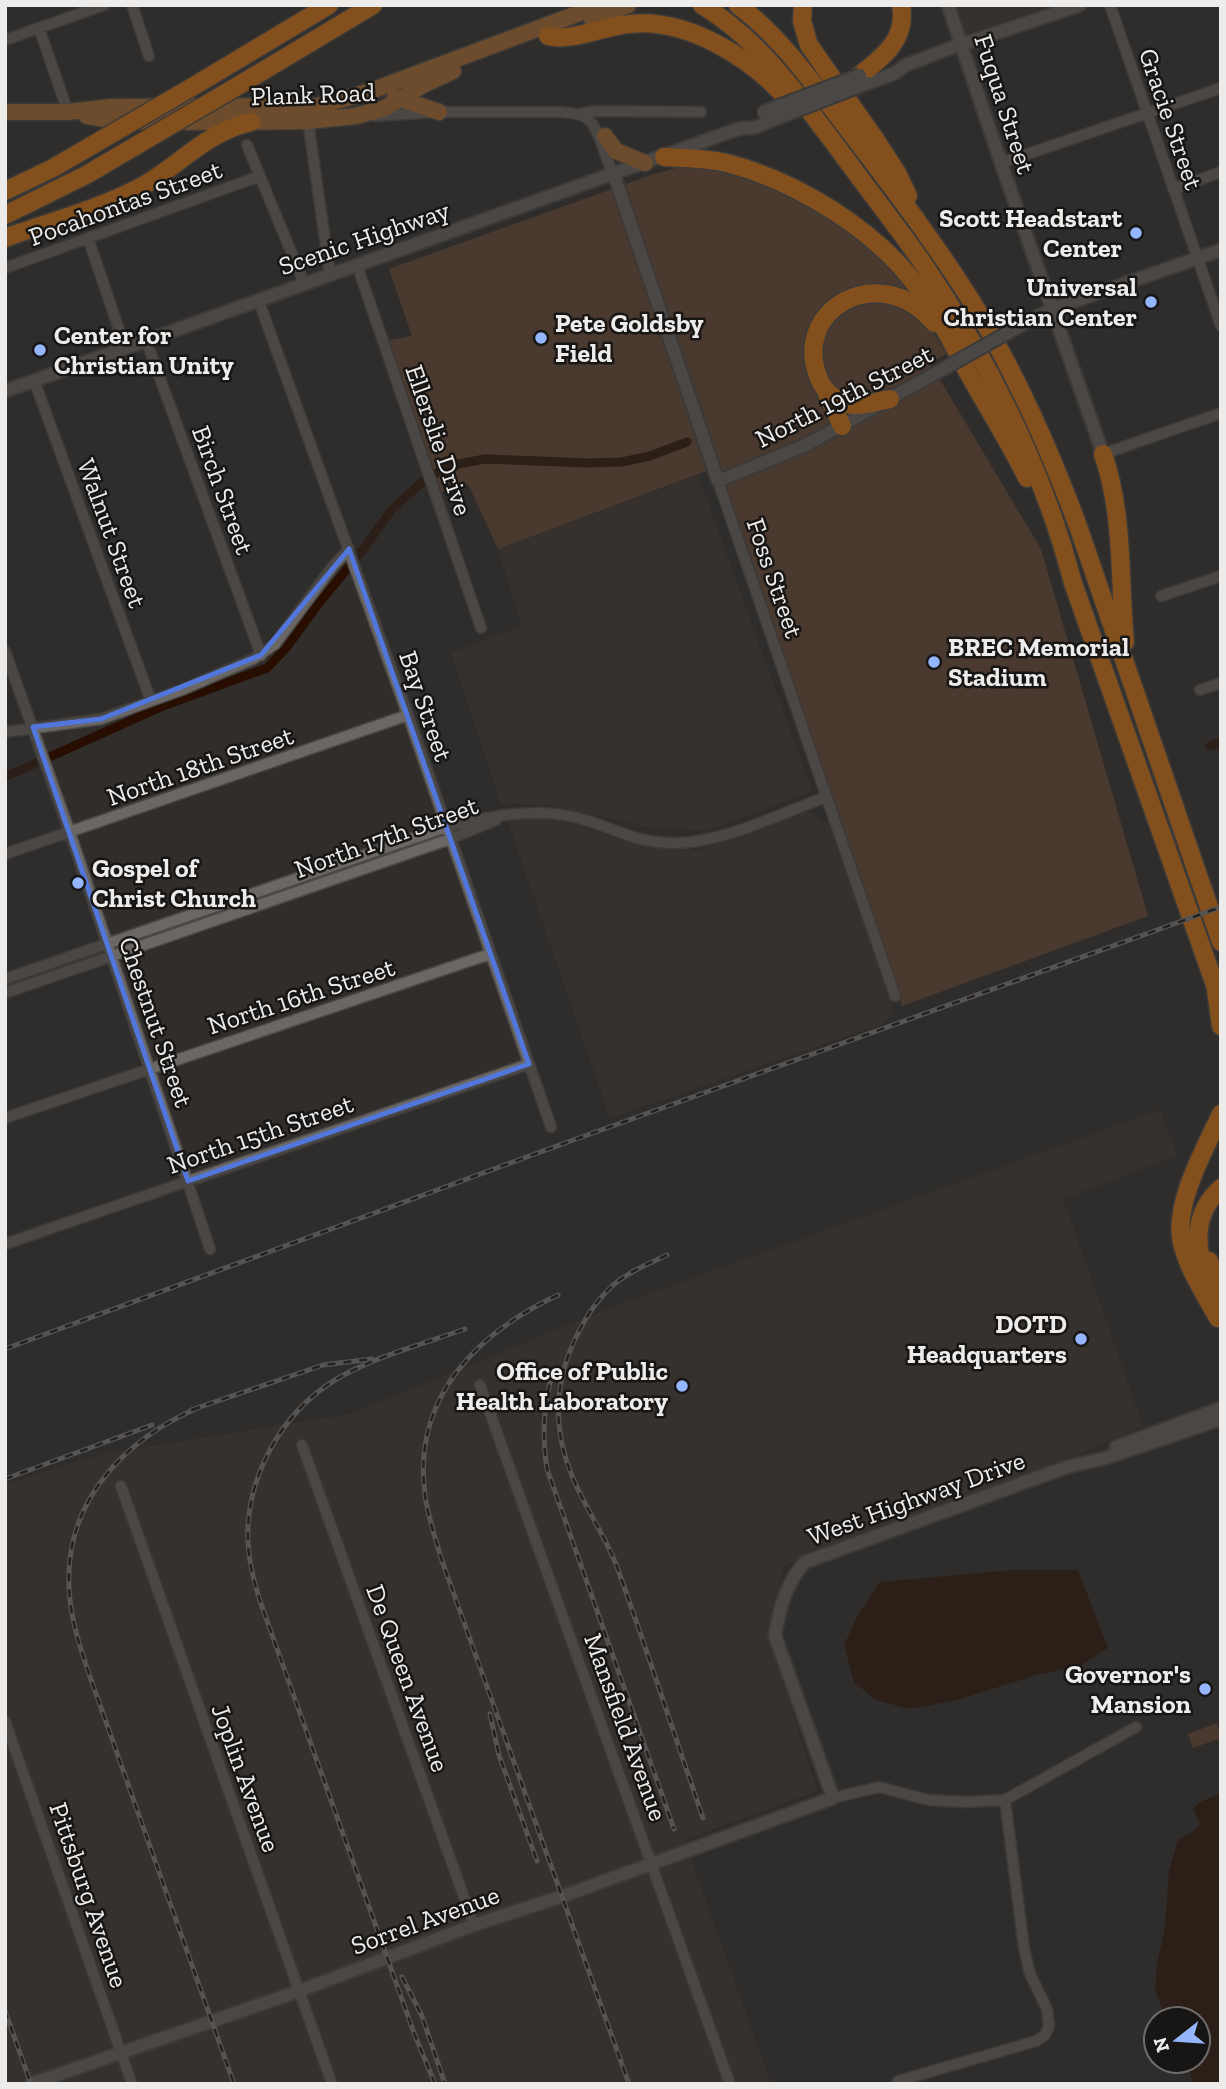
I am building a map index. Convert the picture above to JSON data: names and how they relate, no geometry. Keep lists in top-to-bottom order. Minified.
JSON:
{"streets":{"main road":["Plank Road"],"street":["Fuqua Street","Gracie Street","Pocahontas Street","Scenic Highway","North 19th Street","Ellerslie Drive","Birch Street","Walnut Street","Foss Street","Bay Street","North 18th Street","North 17th Street","North 16th Street","Chestnut Street","North 15th Street","West Highway Drive","De Queen Avenue","Mansfield Avenue","Joplin Avenue","Pittsburg Avenue","Sorrel Avenue"]},"crossings":[["Plank Road","Scenic Highway"],["Plank Road","Foss Street"],["Fuqua Street","Scenic Highway"],["Fuqua Street","North 19th Street"],["Gracie Street","North 19th Street"],["Scenic Highway","Ellerslie Drive"],["Scenic Highway","Birch Street"],["Scenic Highway","Walnut Street"],["Scenic Highway","Foss Street"],["Scenic Highway","Bay Street"],["North 19th Street","Foss Street"],["Foss Street","North 17th Street"],["Bay Street","North 18th Street"],["Bay Street","North 17th Street"],["Bay Street","North 16th Street"],["Bay Street","North 15th Street"],["North 18th Street","Chestnut Street"],["North 17th Street","Chestnut Street"],["North 16th Street","Chestnut Street"],["Chestnut Street","North 15th Street"],["West Highway Drive","Sorrel Avenue"],["De Queen Avenue","Sorrel Avenue"],["Mansfield Avenue","Sorrel Avenue"],["Joplin Avenue","Sorrel Avenue"],["Pittsburg Avenue","Sorrel Avenue"]],"places":["Scott Headstart Center","Universal Christian Center","Pete Goldsby Field","Center for Christian Unity","BREC Memorial Stadium","Gospel of Christ Church","DOTD Headquarters","Office of Public Health Laboratory","Governor's Mansion"],"north":"left"}
